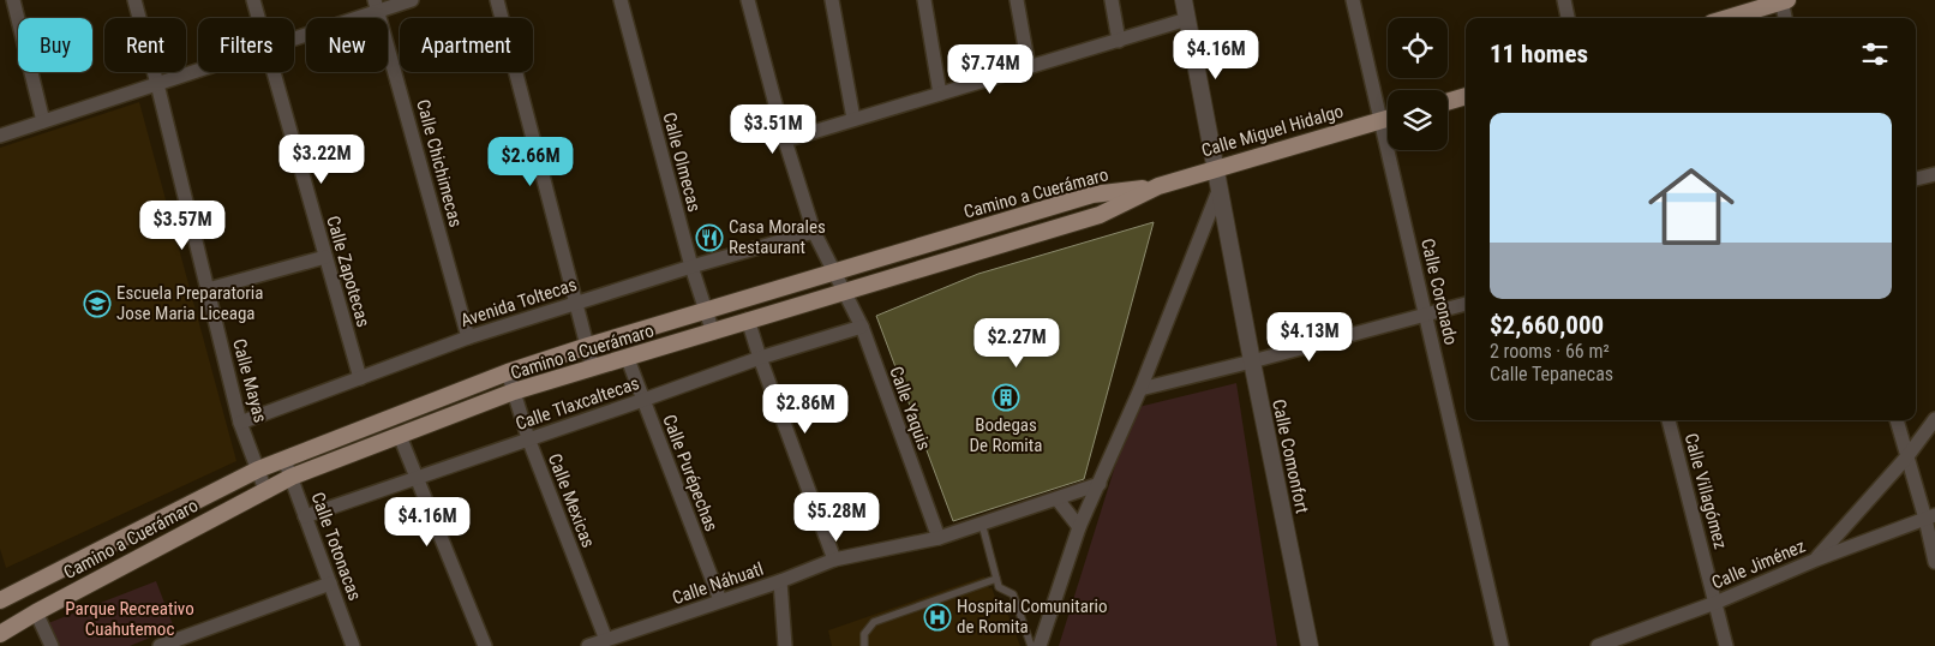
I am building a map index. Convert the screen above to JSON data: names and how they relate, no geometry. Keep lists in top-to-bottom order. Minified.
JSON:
{"streets":{"main road":["Calle Miguel Hidalgo","Camino a Cuerámaro"],"street":["Calle Olmecas","Calle Chichimecas","Calle Zapotecas","Calle Coronado","Avenida Toltecas","Calle Mayas","Calle Tlaxcaltecas","Calle Yaquis","Calle Comonfort","Calle Purépechas","Calle Villagómez","Calle Mexicas","Calle Totonacas","Calle Jiménez","Calle Náhuatl"]},"crossings":[["Calle Miguel Hidalgo","Camino a Cuerámaro"],["Calle Miguel Hidalgo","Calle Coronado"],["Calle Miguel Hidalgo","Calle Comonfort"],["Calle Olmecas","Camino a Cuerámaro"],["Calle Olmecas","Avenida Toltecas"],["Calle Chichimecas","Avenida Toltecas"],["Camino a Cuerámaro","Calle Mayas"],["Camino a Cuerámaro","Calle Yaquis"],["Camino a Cuerámaro","Calle Purépechas"],["Camino a Cuerámaro","Calle Mexicas"],["Camino a Cuerámaro","Calle Totonacas"],["Calle Zapotecas","Avenida Toltecas"],["Avenida Toltecas","Calle Mayas"],["Avenida Toltecas","Calle Yaquis"],["Calle Tlaxcaltecas","Calle Yaquis"],["Calle Tlaxcaltecas","Calle Purépechas"],["Calle Tlaxcaltecas","Calle Mexicas"],["Calle Tlaxcaltecas","Calle Totonacas"],["Calle Yaquis","Calle Náhuatl"],["Calle Purépechas","Calle Náhuatl"],["Calle Villagómez","Calle Jiménez"],["Calle Mexicas","Calle Náhuatl"]],"parks":["Parque Recreativo Cuahutemoc"],"places":{"restaurant":["Casa Morales Restaurant"],"school or university":["Escuela Preparatoria Jose Maria Liceaga"],"building":["Bodegas De Romita"],"hospital":["Hospital Comunitario de Romita"]},"page":{"chip":["Buy","Rent","Filters","New","Apartment"],"heading":"11 homes","price":["$4.16M","$7.74M","$3.51M","$3.22M","$2.66M","$3.57M","$4.13M","$2.27M","$2.86M","$5.28M","$4.16M"],"list":[{"name":"$2,660,000","note":"2 rooms · 66 m² · Calle Tepanecas"}]}}
